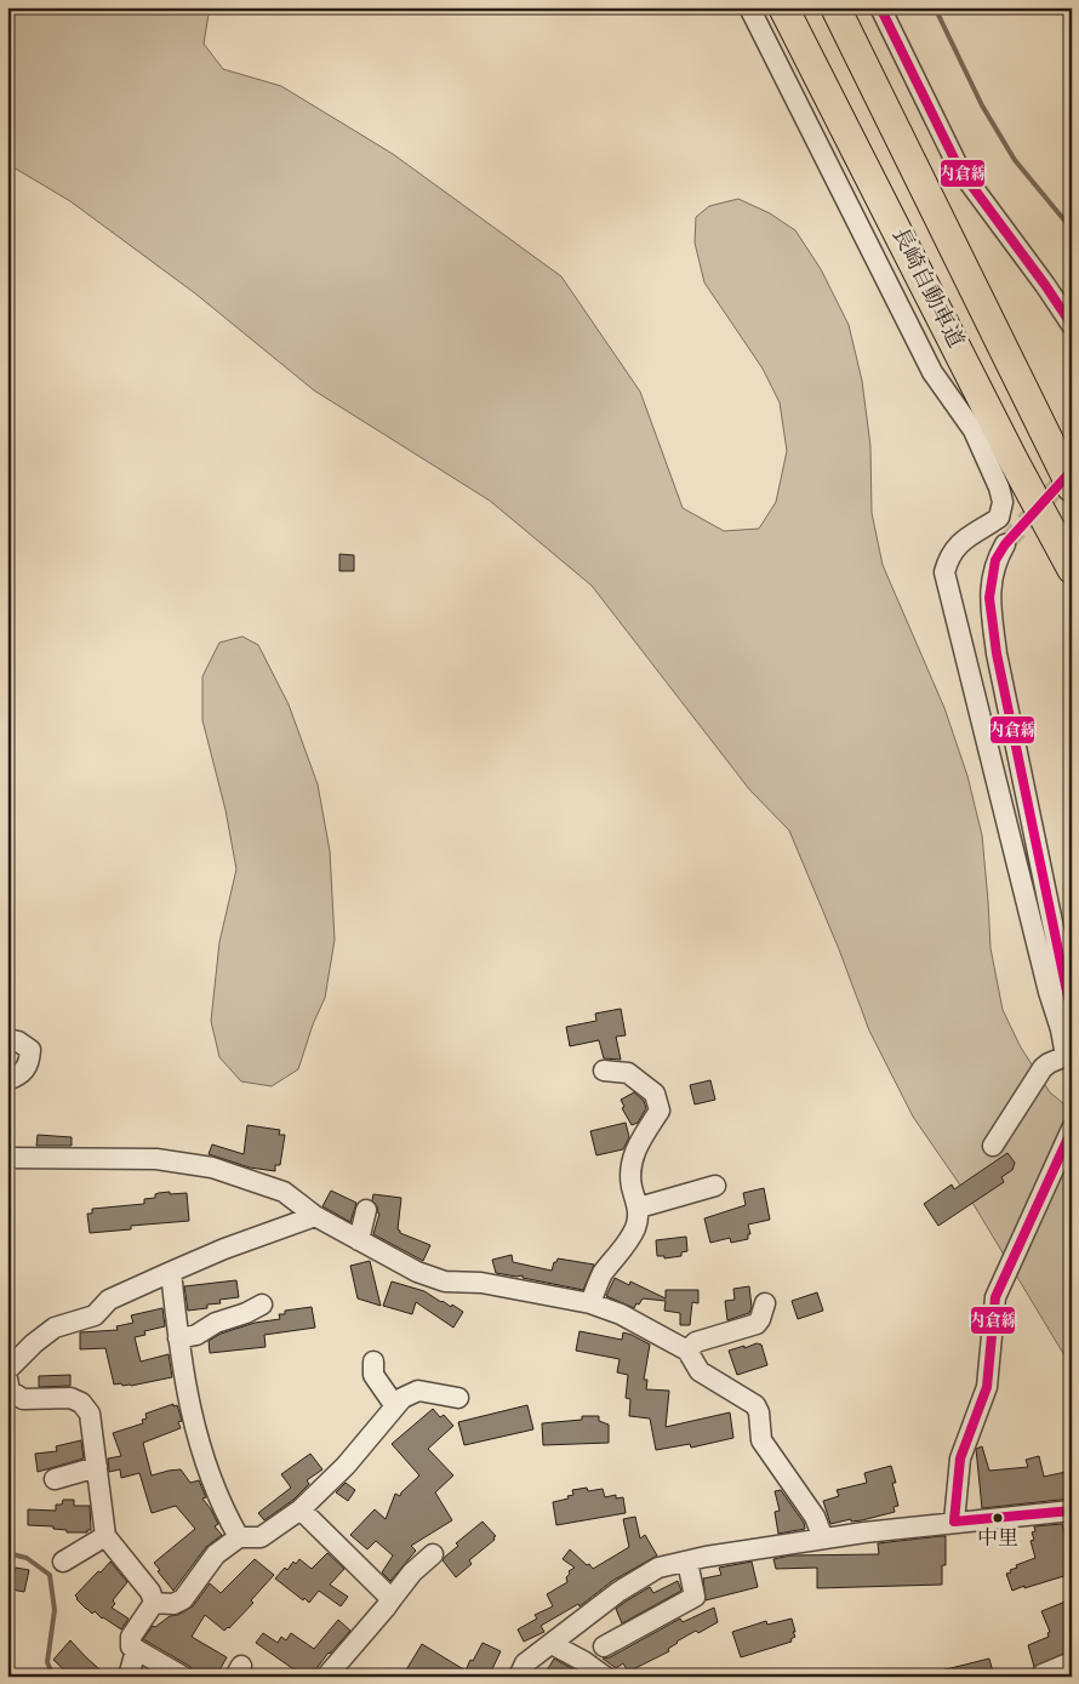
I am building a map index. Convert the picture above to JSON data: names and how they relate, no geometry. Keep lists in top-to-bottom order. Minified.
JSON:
{"streets":{"highway":["長崎自動車道"]},"places":["中里"],"lines":["transit line 内倉線"]}
